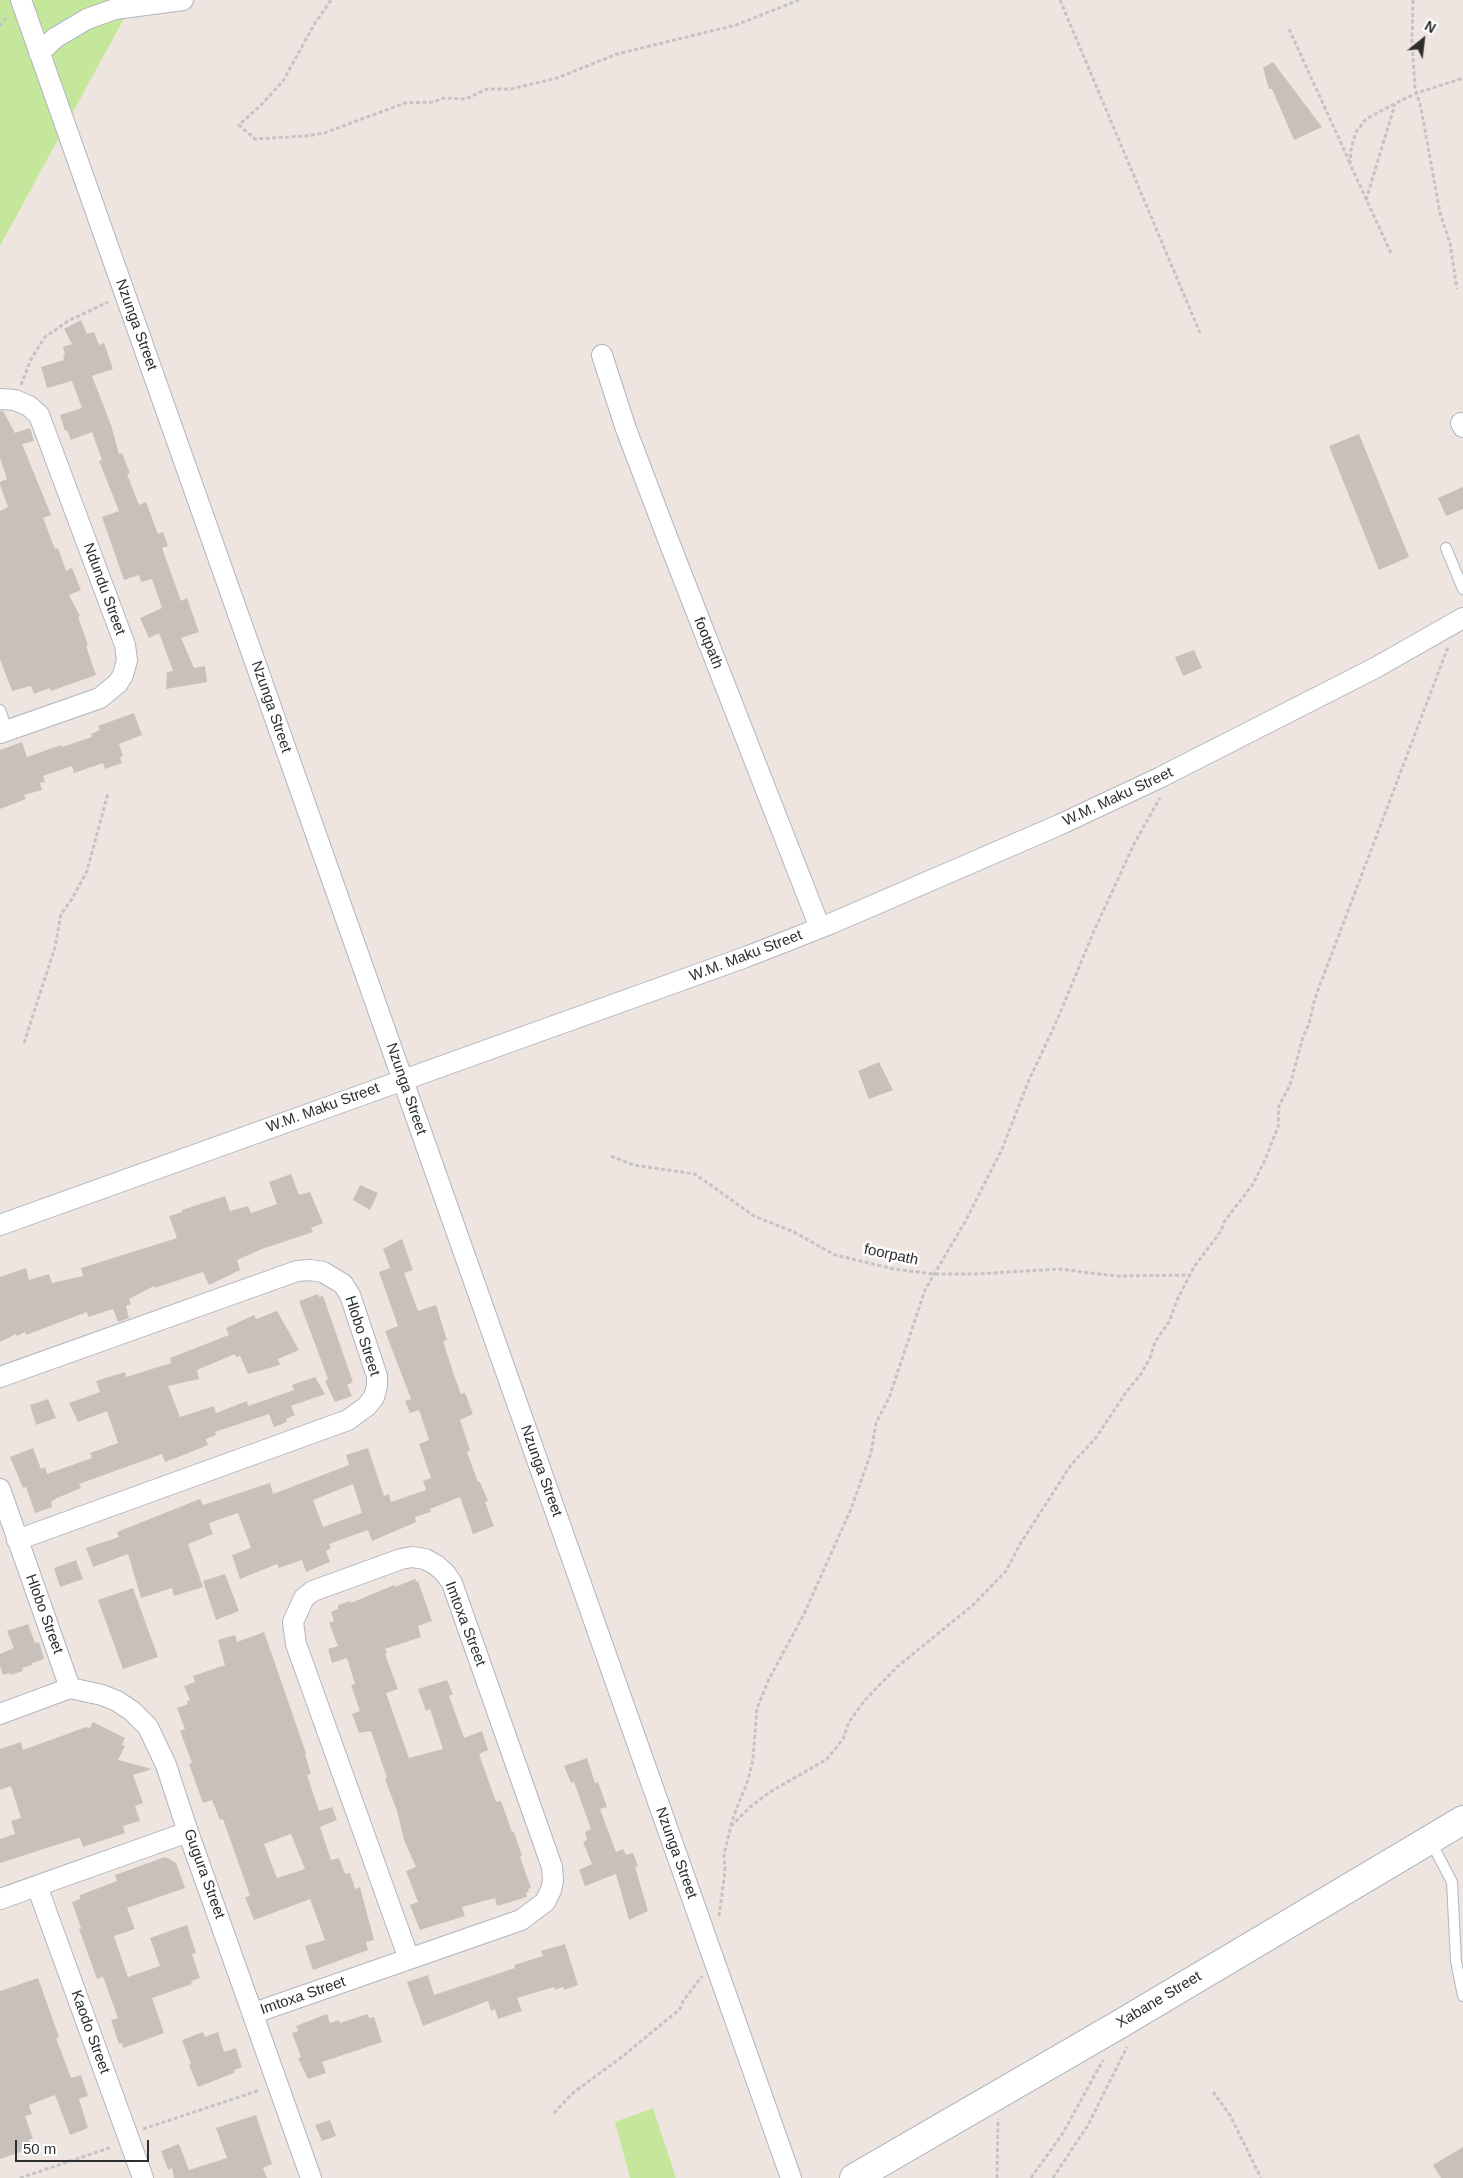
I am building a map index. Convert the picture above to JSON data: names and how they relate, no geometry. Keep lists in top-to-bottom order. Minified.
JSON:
{"streets":{"street":["Nzunga Street","Ndundu Street","footpath","W.M. Maku Street","Hlobo Street","Imtoxa Street","Gugura Street","Xabane Street","Kaodo Street"],"path":["foorpath"]},"crossings":[["Nzunga Street","W.M. Maku Street"],["footpath","W.M. Maku Street"],["Hlobo Street","Gugura Street"],["Imtoxa Street","Gugura Street"]],"scale_bar":"50 m","north":"top right"}
